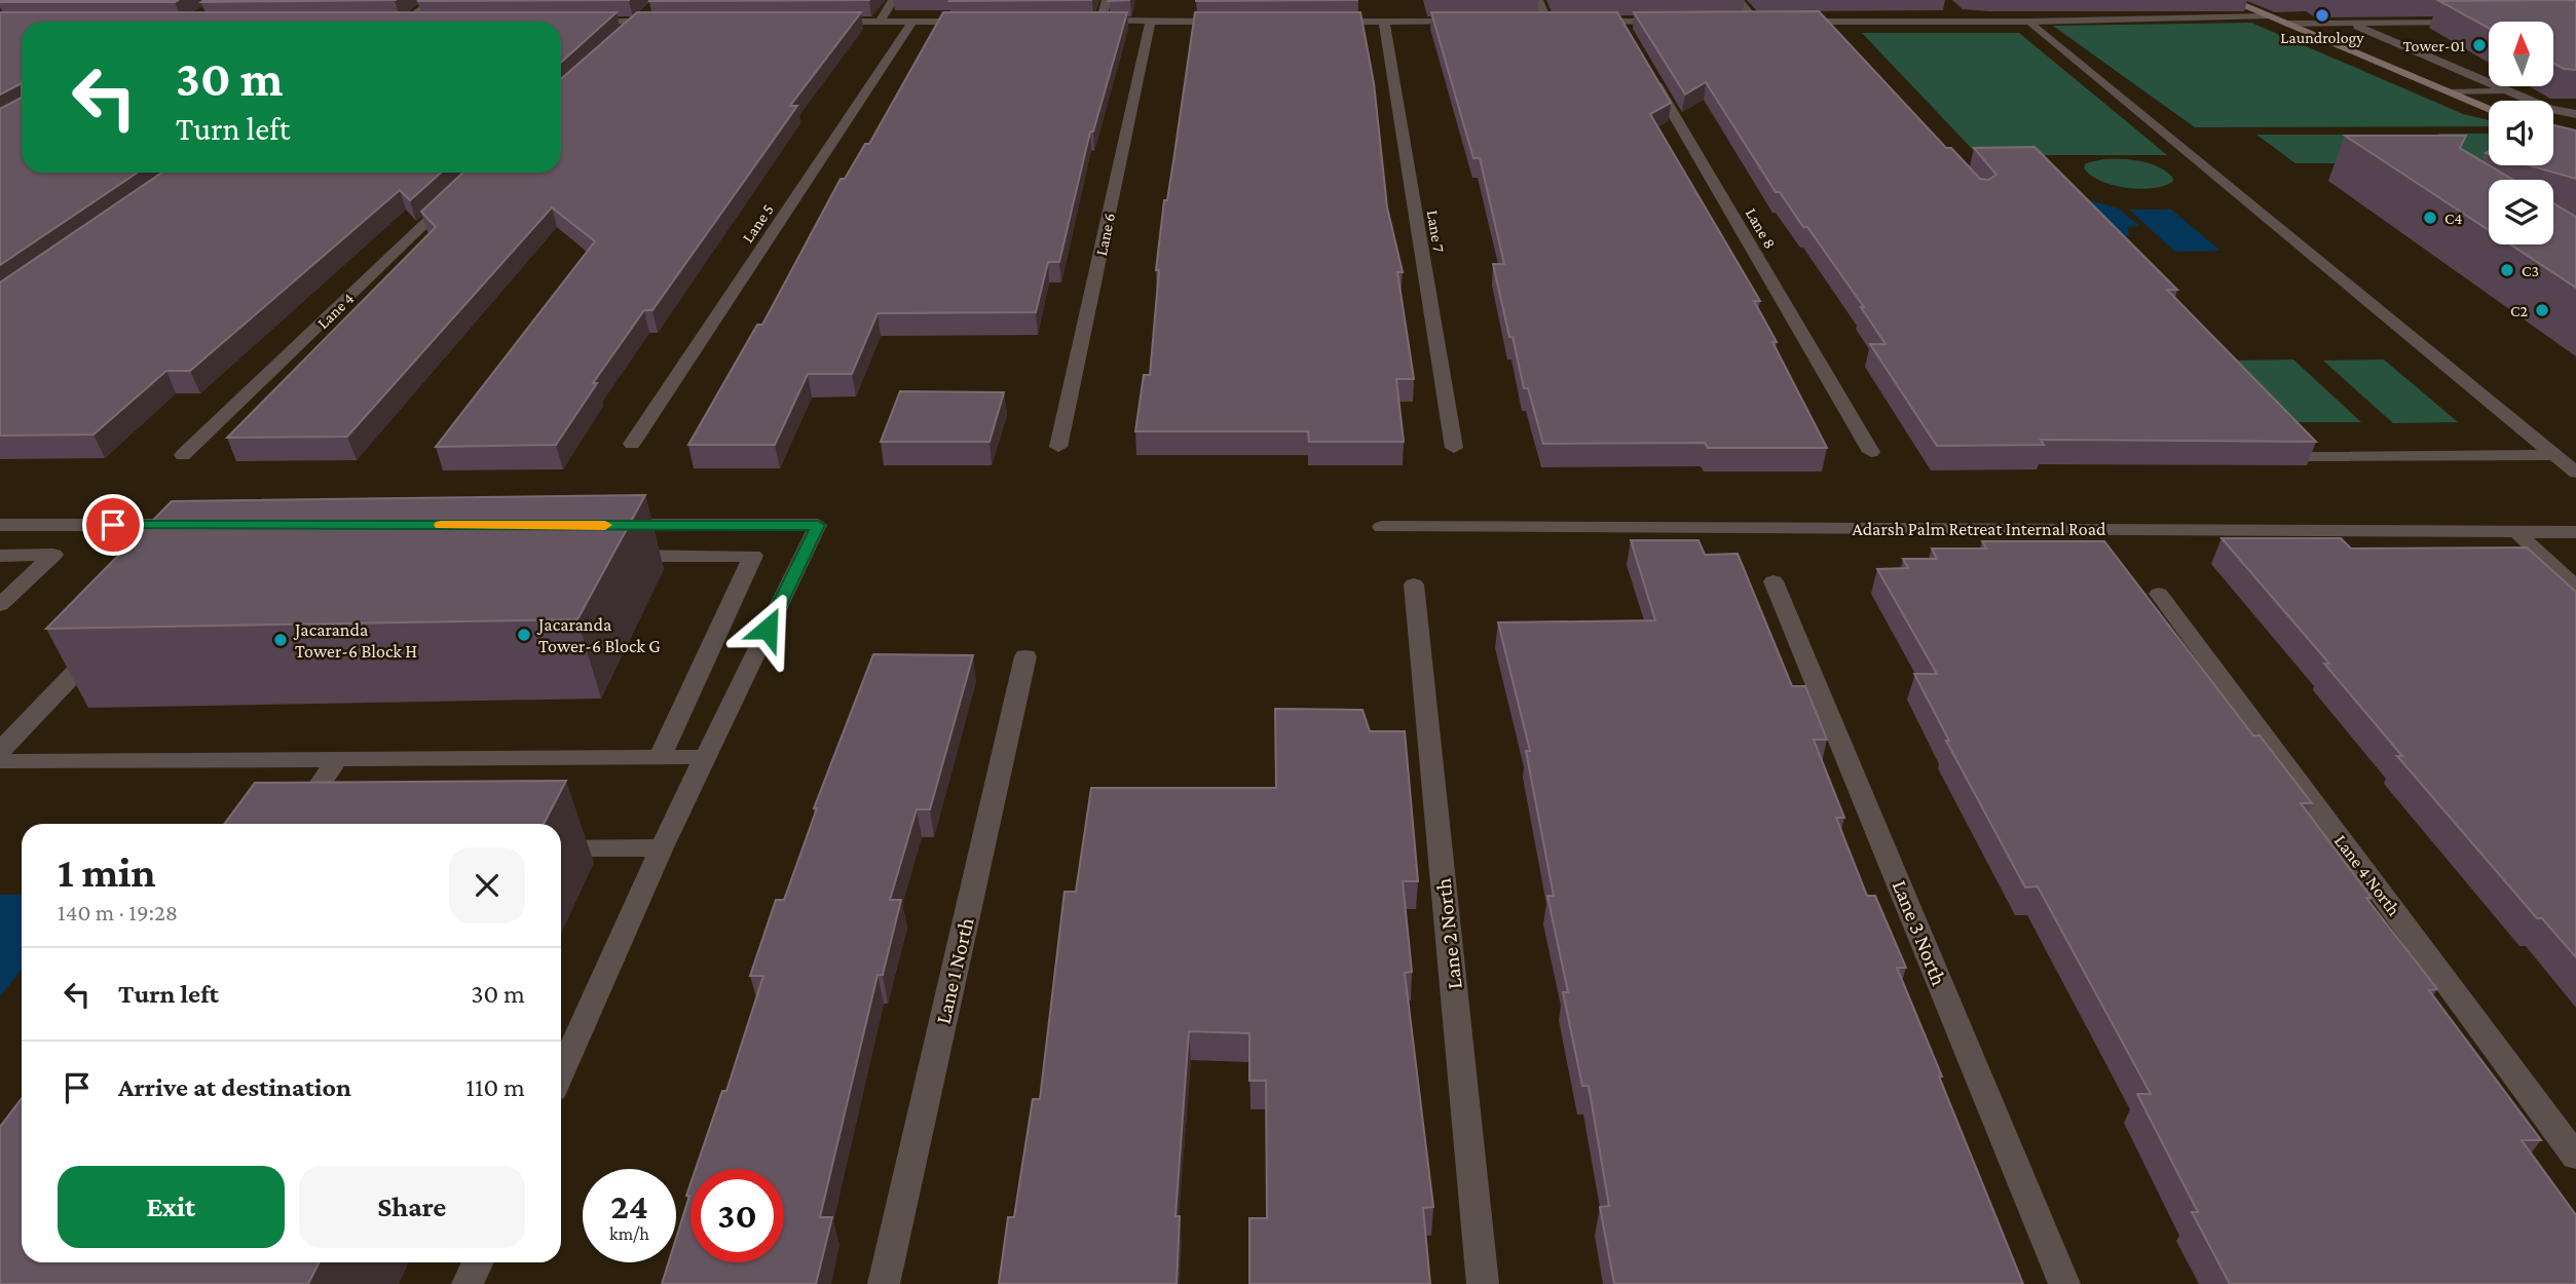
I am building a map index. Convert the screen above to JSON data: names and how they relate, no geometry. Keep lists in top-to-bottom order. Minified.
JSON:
{"streets":{"street":["Lane 5","Lane 8","Lane 7","Lane 6","Lane 4","Adarsh Palm Retreat Internal Road","Lane 4 North","Lane 3 North","Lane 2 North","Lane 1 North"]},"places":["Laundrology","Tower-01","C4","C3","C2","Jacaranda Tower-6 Block G","Jacaranda Tower-6 Block H"],"north":"top","page":{"turn":["30 m","Turn left"],"heading":["1 min","140 m · 19:28"],"list":[{"name":"Turn left","value":"30 m"},{"name":"Arrive at destination","value":"110 m"}],"buttons":["Exit","Share"],"speed":"24 km/h","limit":"30"}}
